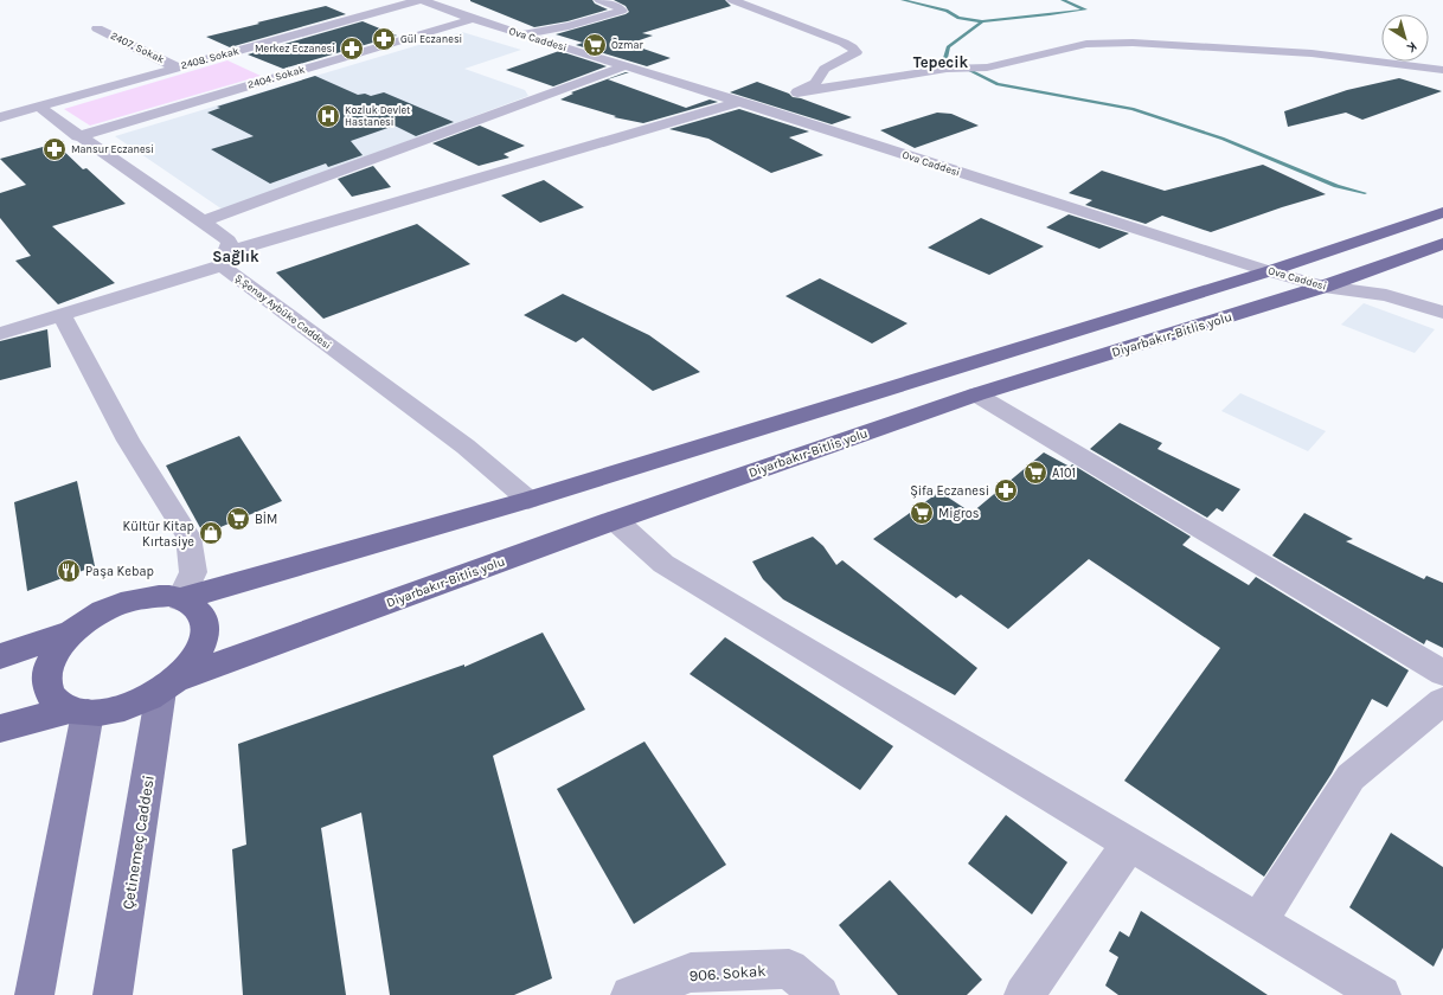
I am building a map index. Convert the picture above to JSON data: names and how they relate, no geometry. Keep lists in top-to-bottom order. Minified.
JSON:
{"streets":{"highway":["Diyarbakır-Bitlis yolu"],"main road":["Çetinemeç Caddesi"],"street":["Ova Caddesi","2407. Sokak","2408. Sokak","2404. Sokak","Ş.Şenay Aybüke Caddesi","906. Sokak"]},"crossings":[["Ova Caddesi","2408. Sokak"],["Ova Caddesi","2404. Sokak"],["Ova Caddesi","Diyarbakır-Bitlis yolu"],["2407. Sokak","2408. Sokak"],["Diyarbakır-Bitlis yolu","Çetinemeç Caddesi"]],"districts":["Tepecik","Sağlık"],"places":{"pharmacy":["Gül Eczanesi","Merkez Eczanesi","Mansur Eczanesi","Şifa Eczanesi"],"supermarket":["Özmar","A101","Migros","BİM"],"hospital":["Kozluk Devlet Hastanesi"],"shop":["Kültür Kitap Kırtasiye"],"restaurant":["Paşa Kebap"]},"north":"bottom right"}
